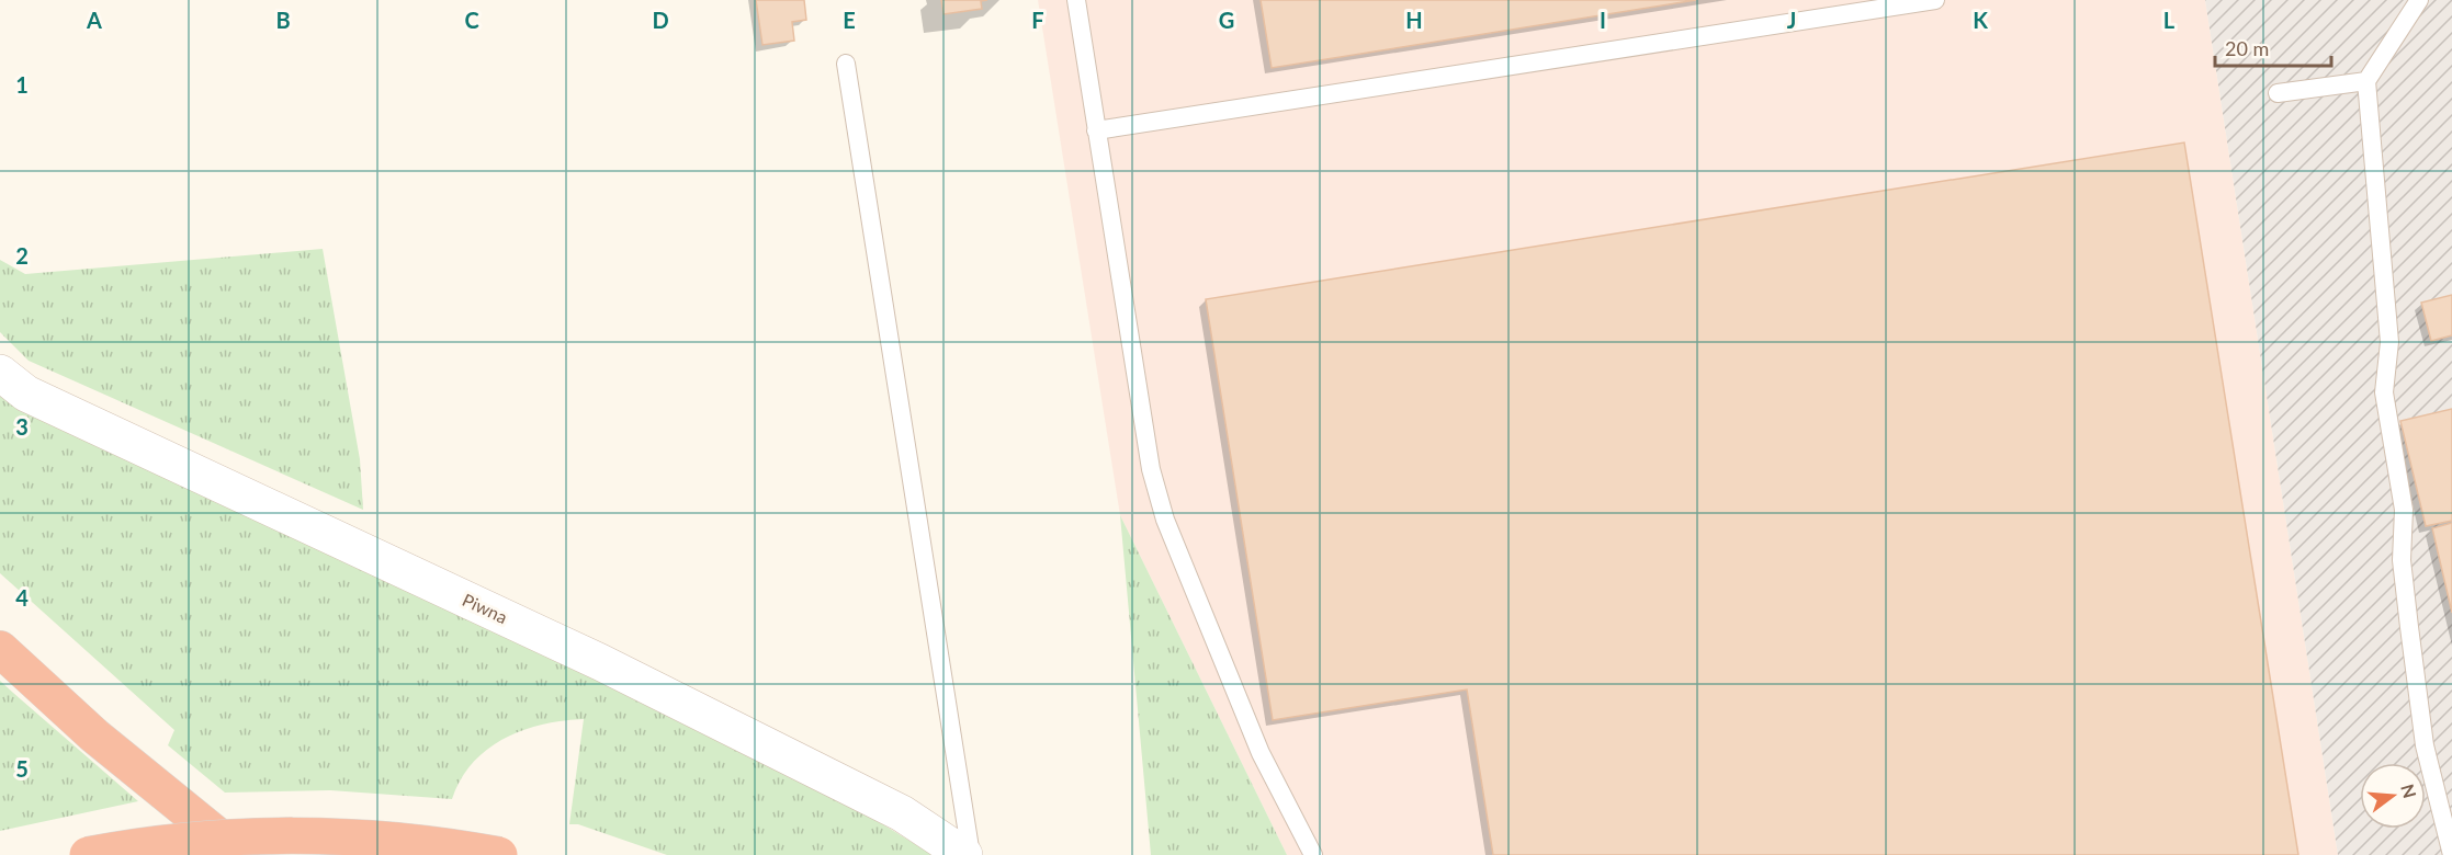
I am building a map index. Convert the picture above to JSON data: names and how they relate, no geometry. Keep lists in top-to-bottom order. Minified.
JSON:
{"streets":{"street":["Piwna"]},"scale_bar":"20 m","north":"right","grid":{"columns":["A","B","C","D","E","F","G","H","I","J","K","L"],"rows":["1","2","3","4","5"]}}
